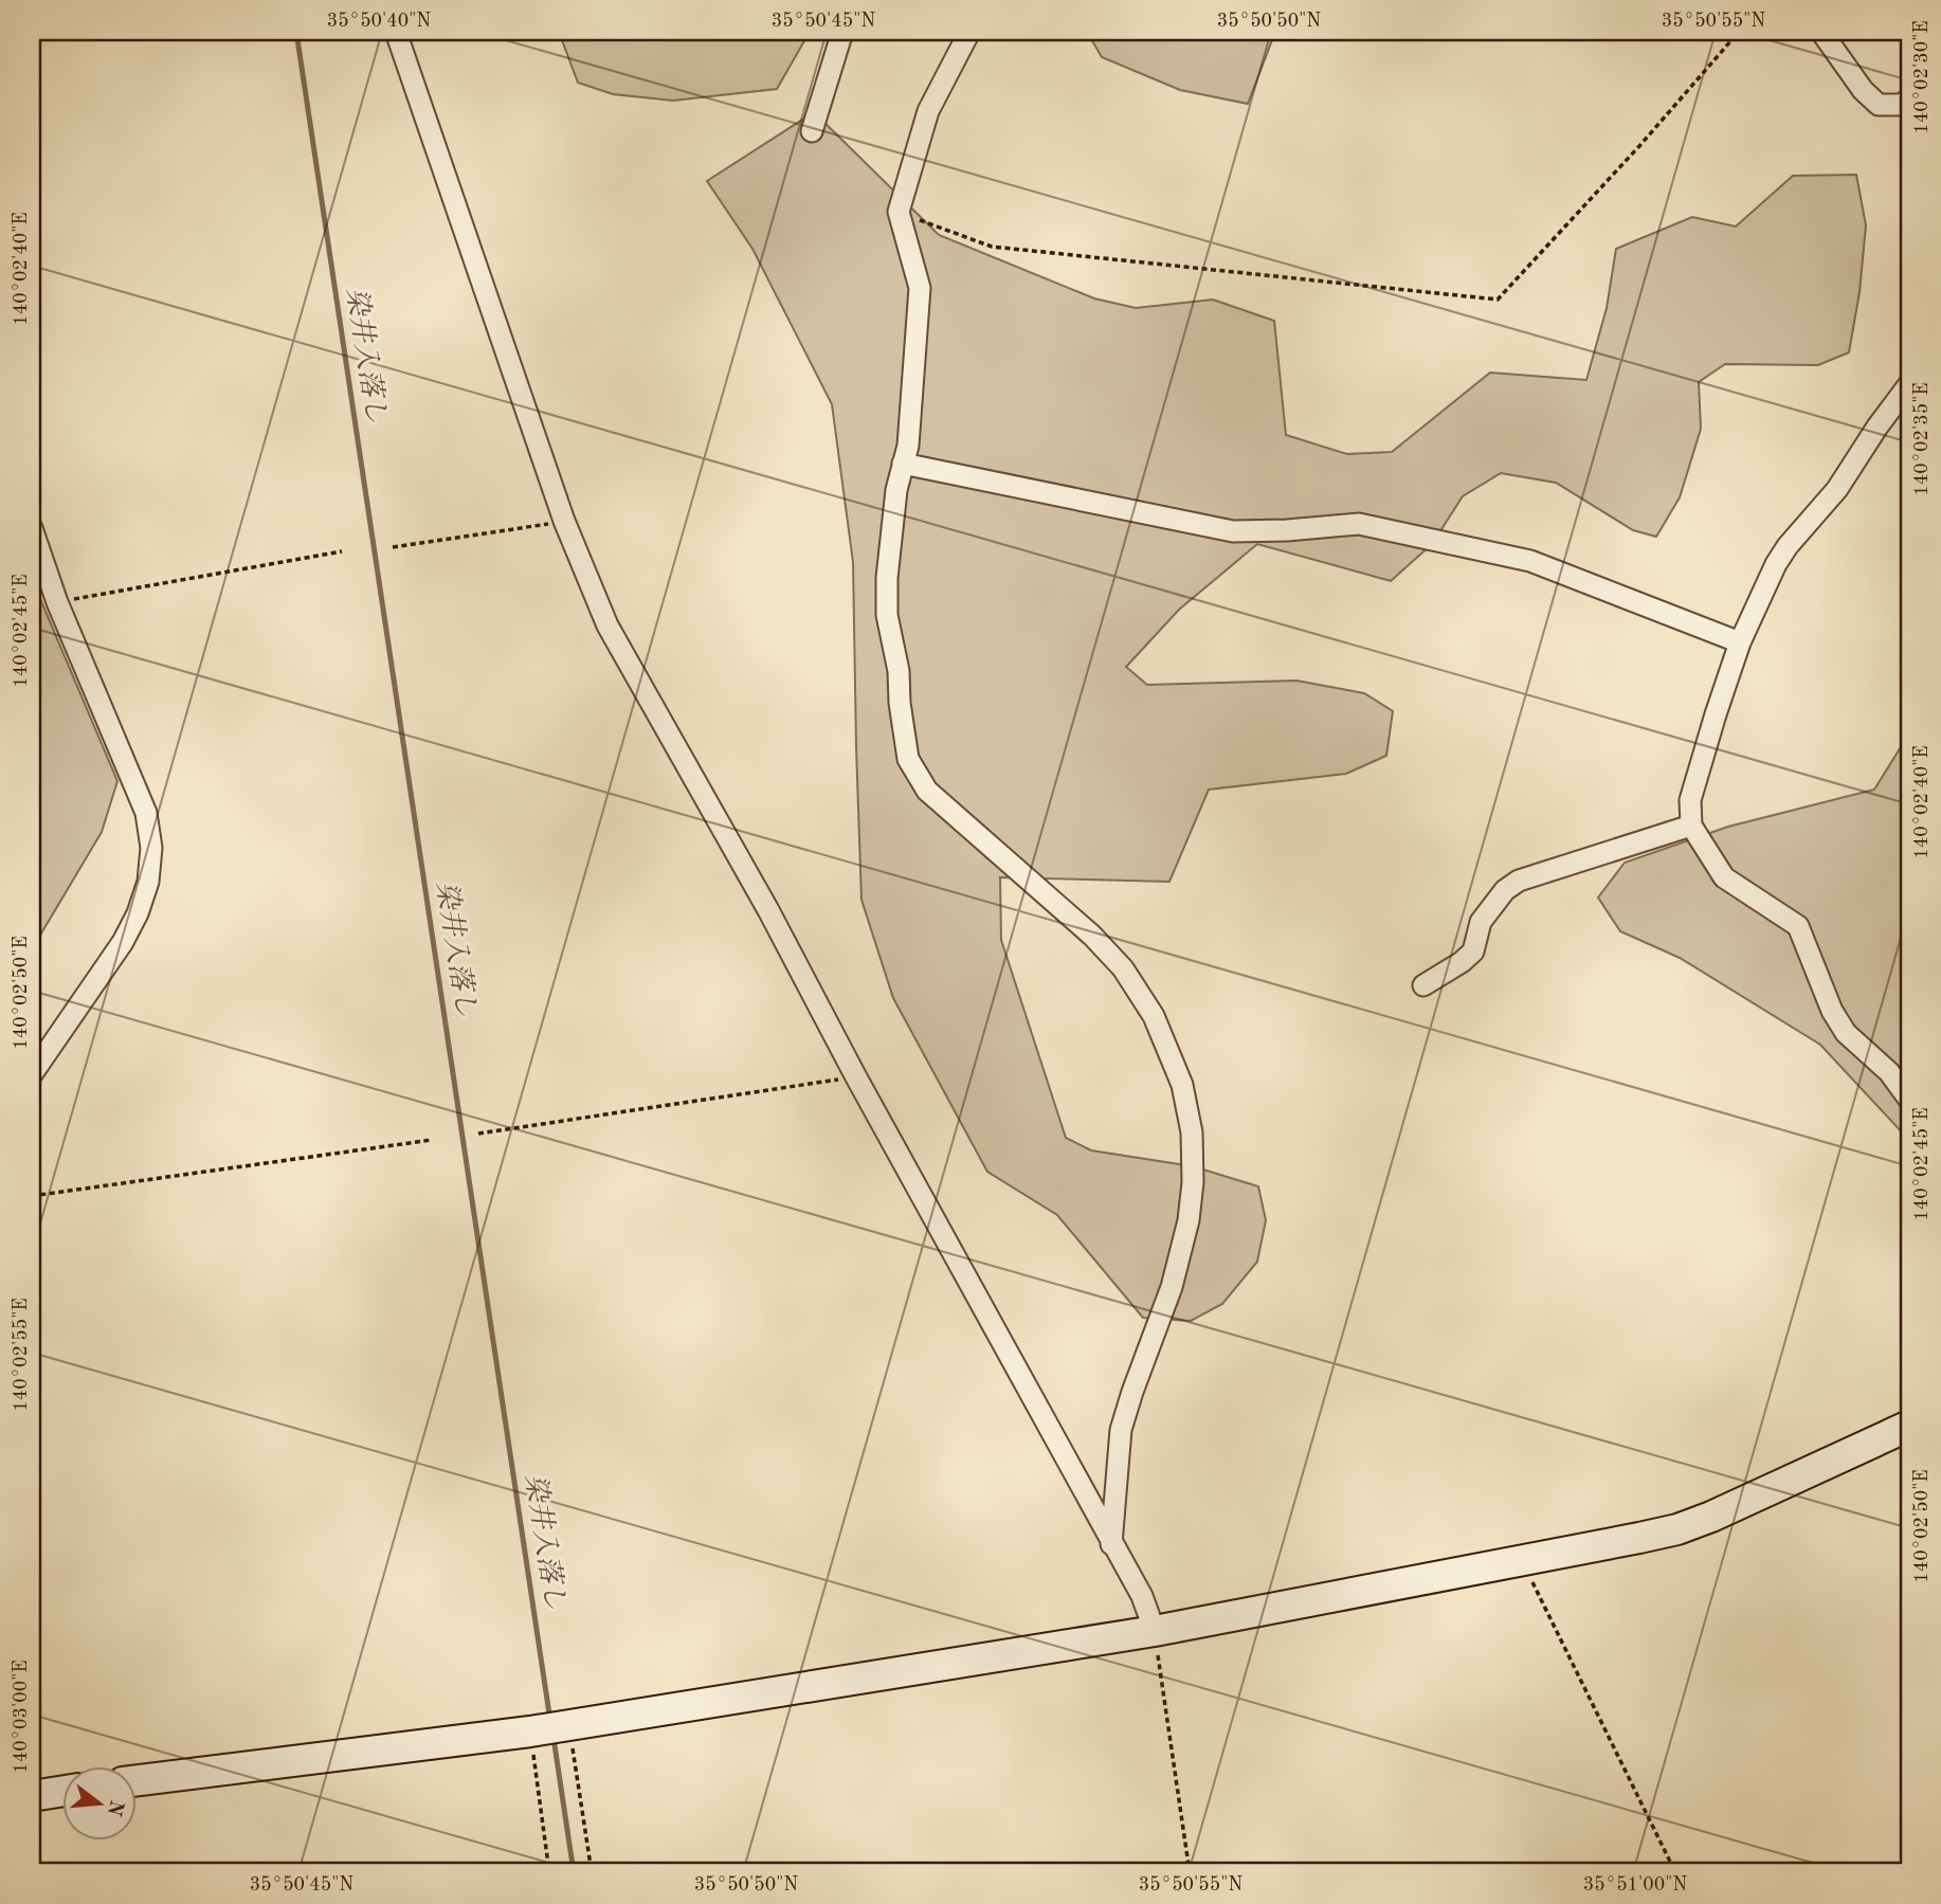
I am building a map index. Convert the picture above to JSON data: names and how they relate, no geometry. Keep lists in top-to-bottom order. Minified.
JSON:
{"water":["染井入落し"],"north":"right","coordinates":["35°50'40\"N","35°50'45\"N","35°50'50\"N","35°50'55\"N","140°02'30\"E","140°02'40\"E","140°02'35\"E","140°02'45\"E","140°02'50\"E","140°02'55\"E","140°03'00\"E","35°51'00\"N"]}
